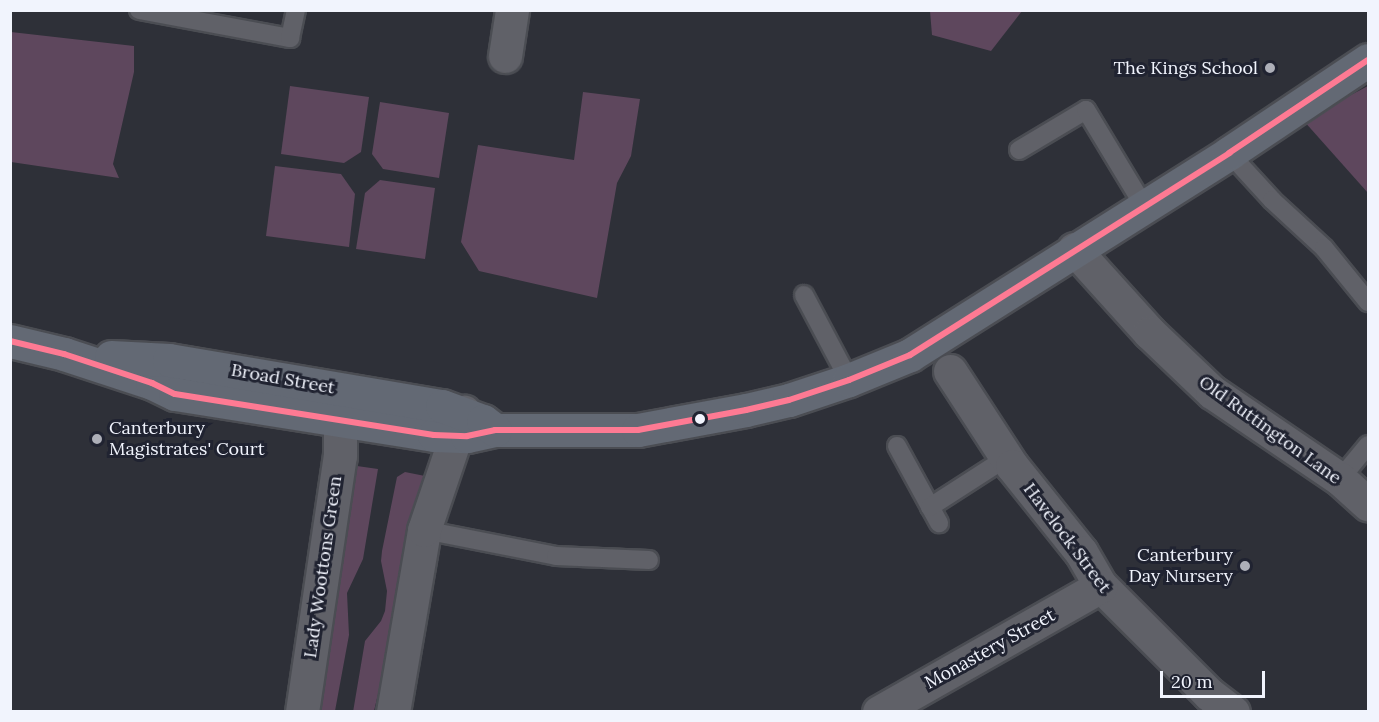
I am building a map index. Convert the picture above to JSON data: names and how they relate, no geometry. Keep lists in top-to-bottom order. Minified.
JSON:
{"streets":{"highway":["Broad Street"],"street":["Old Ruttington Lane","Havelock Street","Lady Woottons Green","Monastery Street"]},"crossings":[["Broad Street","Old Ruttington Lane"],["Broad Street","Lady Woottons Green"],["Havelock Street","Monastery Street"]],"places":["The Kings School","Canterbury Magistrates' Court","Canterbury Day Nursery"],"scale_bar":"20 m"}
